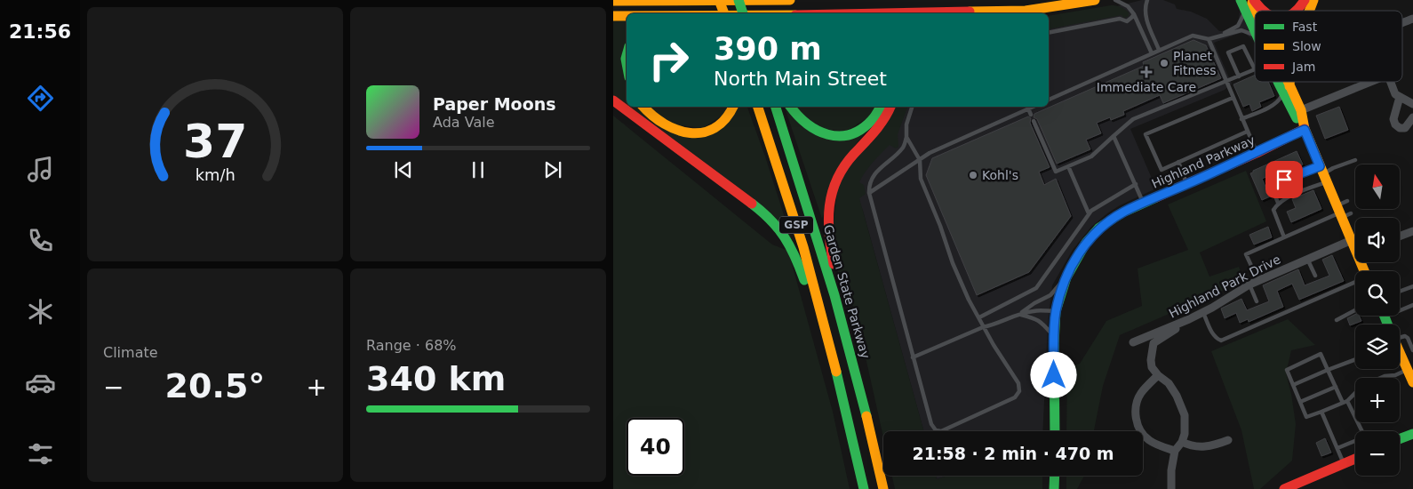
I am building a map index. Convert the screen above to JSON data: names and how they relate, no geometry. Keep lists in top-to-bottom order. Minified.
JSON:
{"streets":{"main road":["Highland Parkway","GSP","Garden State Parkway"],"street":["Highland Park Drive"]},"places":{"other":["Planet Fitness","Kohl's"],"health":["Immediate Care"]},"legend":["Fast","Slow","Jam"],"north":"top","page":{"tabs":"21:56","turn":["390 m","North Main Street"],"song":["Paper Moons","Ada Vale"],"map_buttons":["+","−"],"tile":["Climate",["Range · 68%","340 km"]],"heat":["−","20.5°","+"],"limit":"40","trip":"21:58 · 2 min · 470 m","gauge":["37","km/h"]}}
